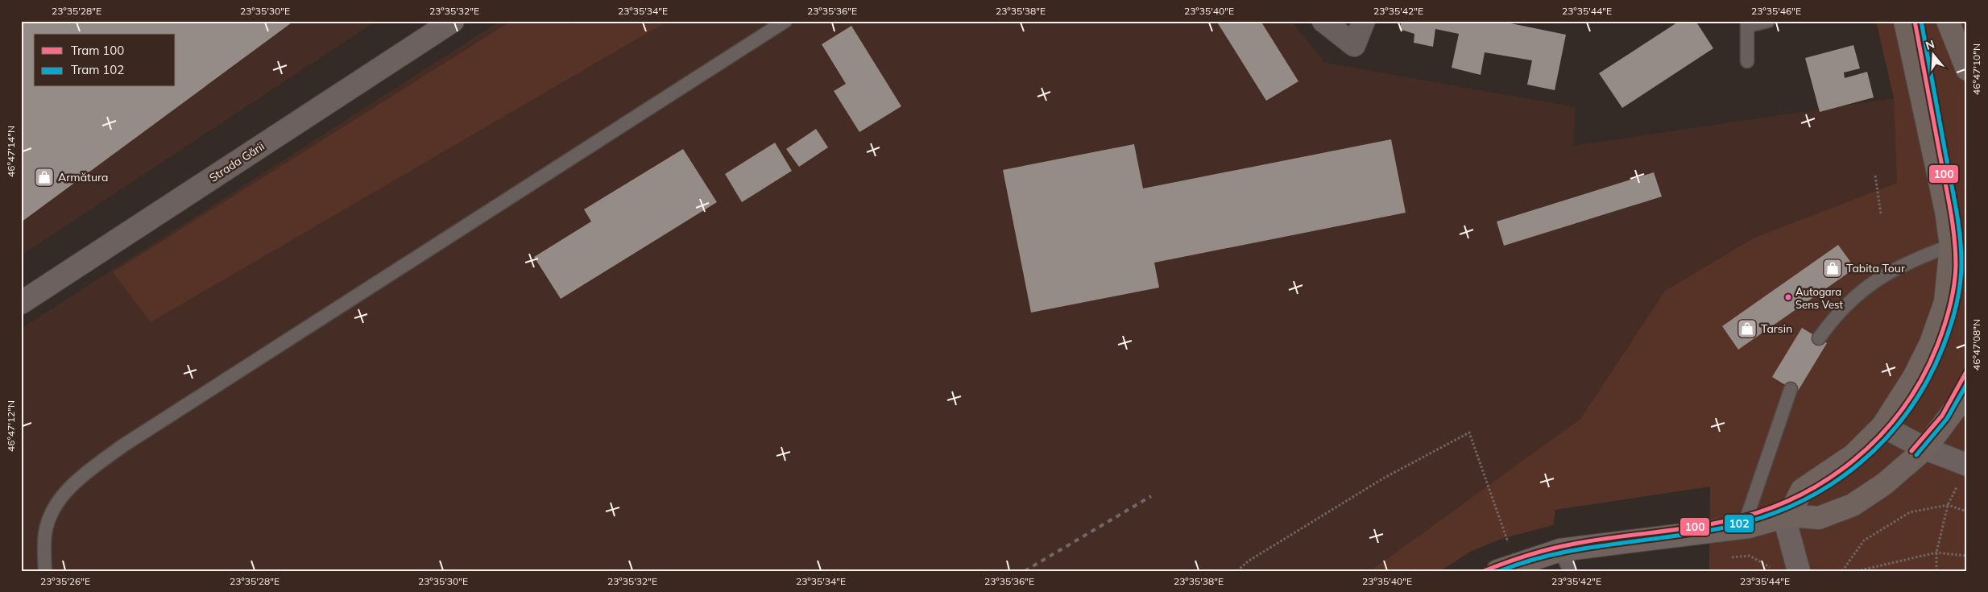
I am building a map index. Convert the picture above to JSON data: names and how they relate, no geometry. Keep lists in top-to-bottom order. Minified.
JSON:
{"streets":{"street":["Strada Gării"]},"places":{"shop":["Armătura","Tabita Tour","Tarsin"],"other":["Autogara Sens Vest"]},"lines":["tram line 100","tram line 102"],"legend":["Tram 100","Tram 102"],"north":"top","coordinates":["23°35'28\"E","23°35'30\"E","23°35'32\"E","23°35'34\"E","23°35'36\"E","23°35'38\"E","23°35'40\"E","23°35'42\"E","23°35'44\"E","23°35'46\"E","46°47'10\"N","46°47'14\"N","46°47'08\"N","46°47'12\"N","23°35'26\"E"]}
